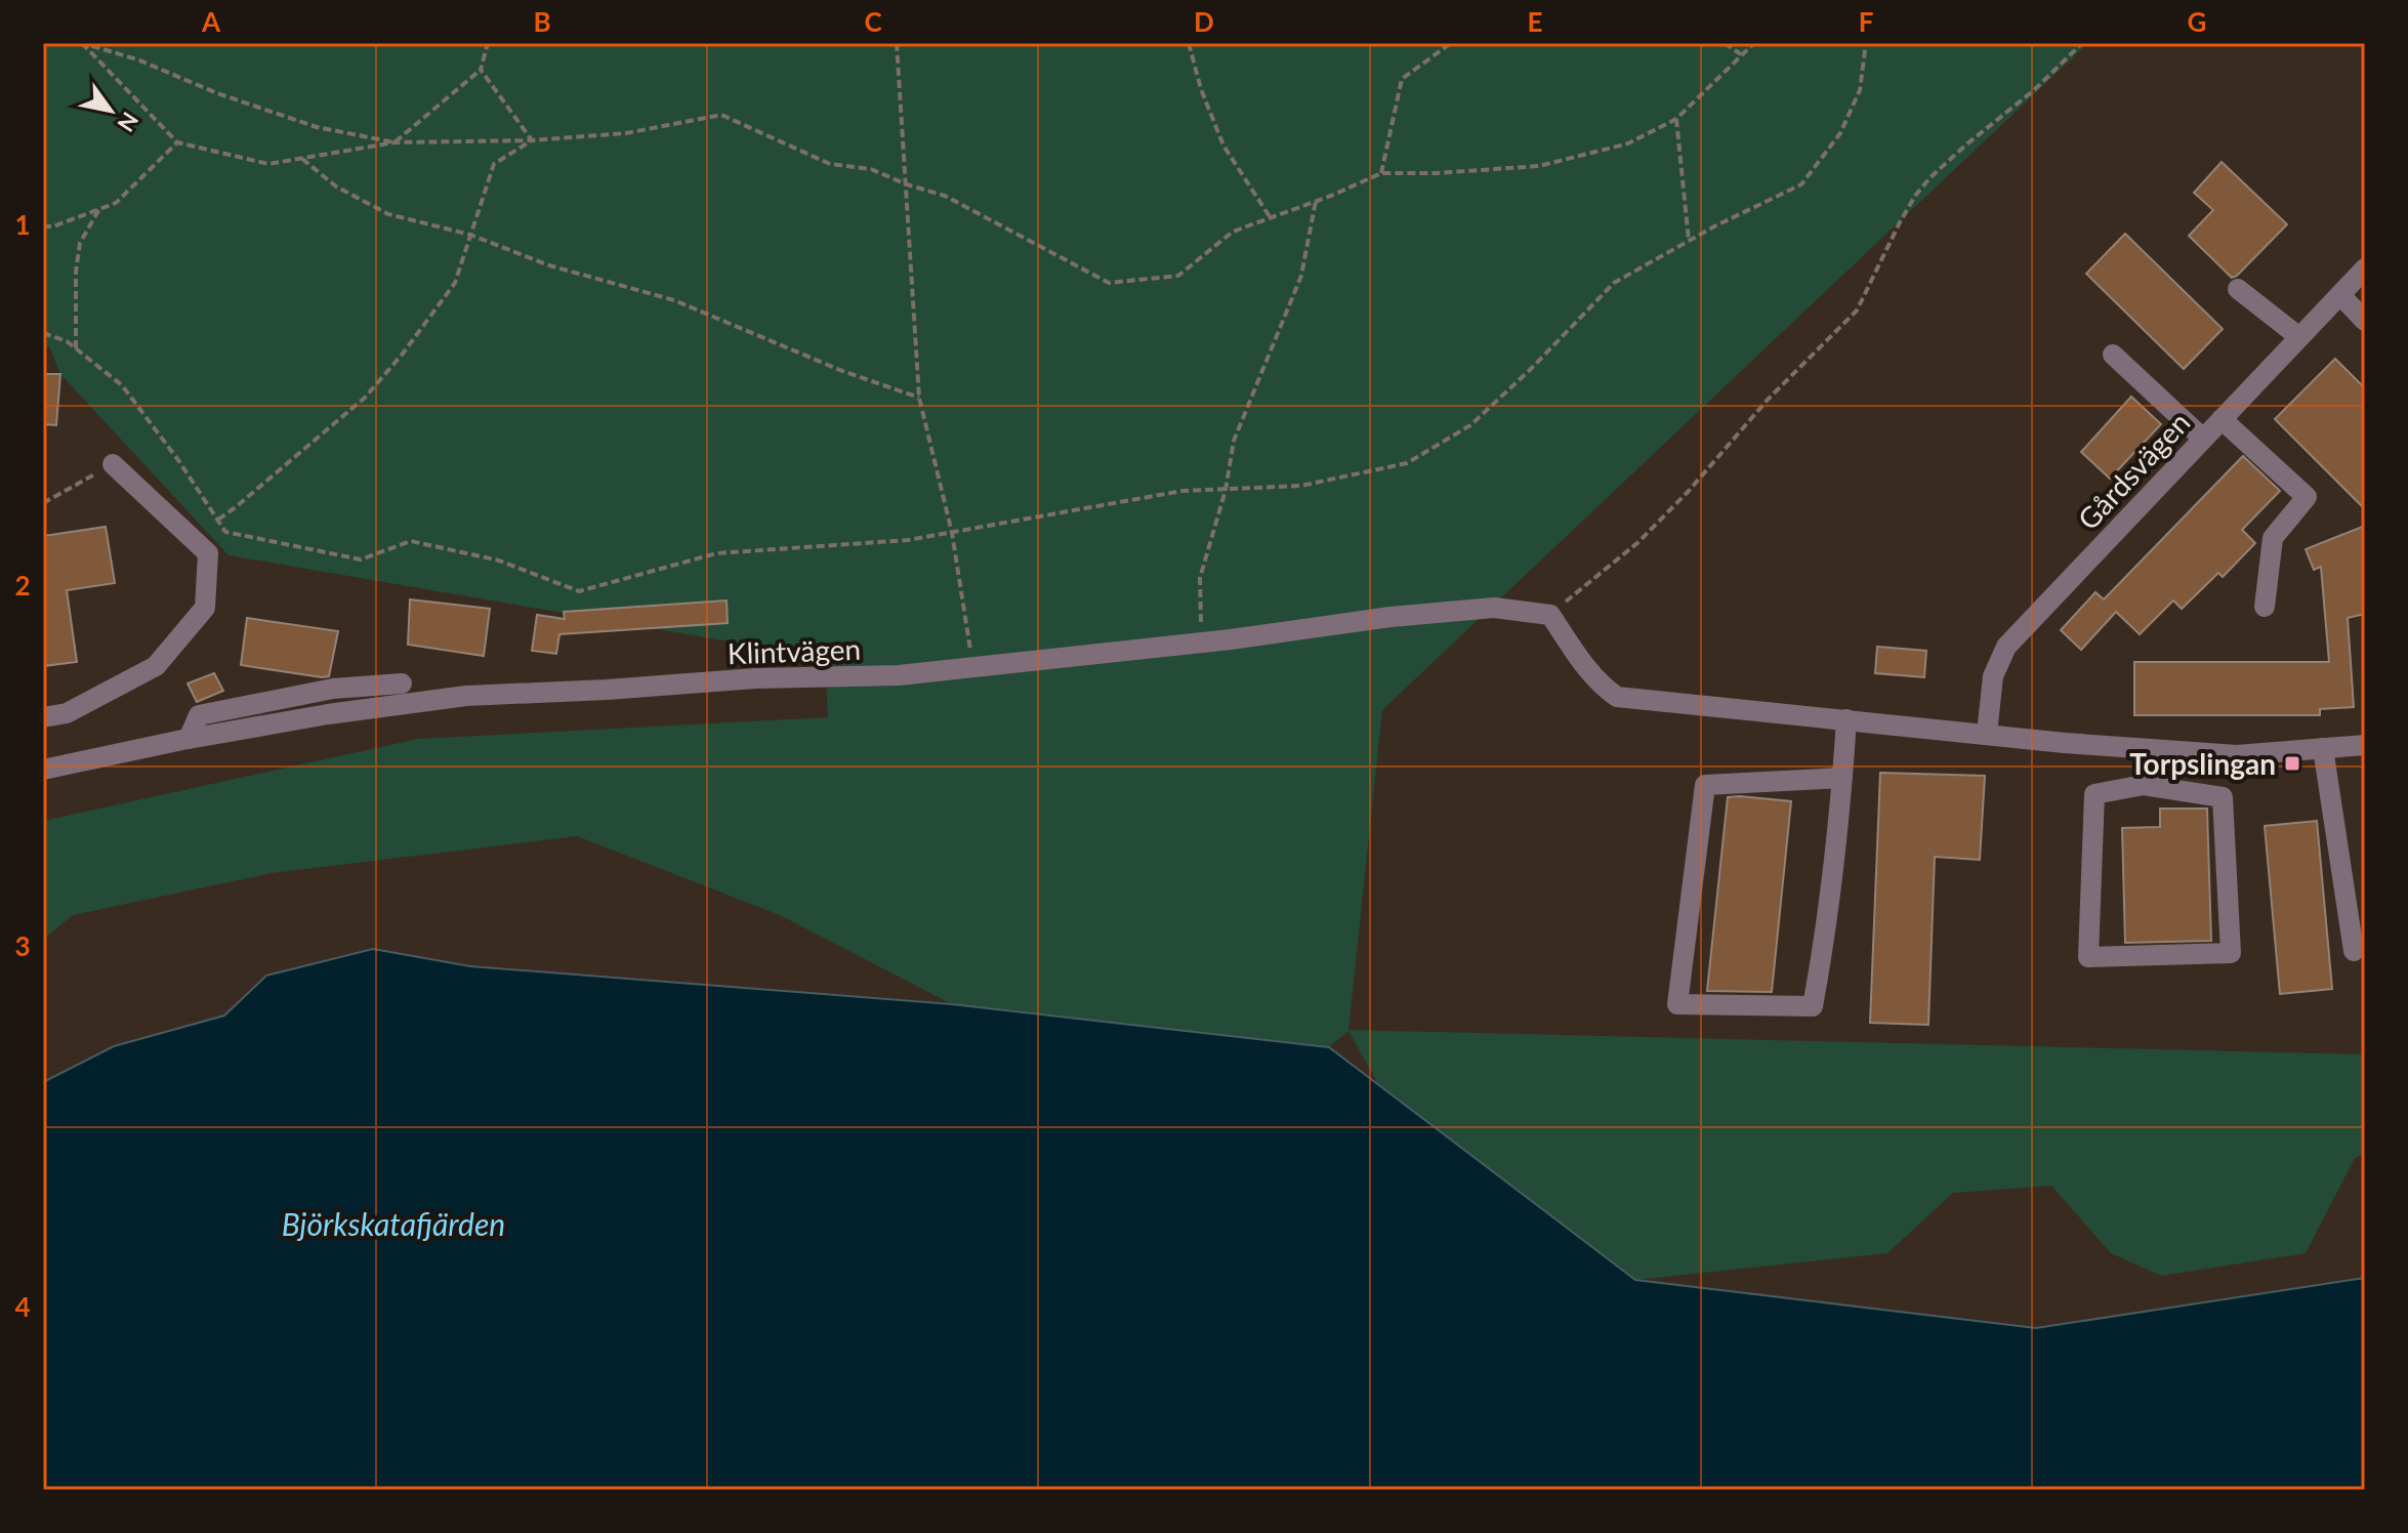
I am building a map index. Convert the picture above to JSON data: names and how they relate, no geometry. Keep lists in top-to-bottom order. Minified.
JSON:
{"streets":{"street":["Gårdsvägen","Klintvägen"]},"water":["Björkskatafjärden"],"places":{"transit":["Torpslingan"]},"north":"bottom right","grid":{"columns":["A","B","C","D","E","F","G"],"rows":["1","2","3","4"]}}
